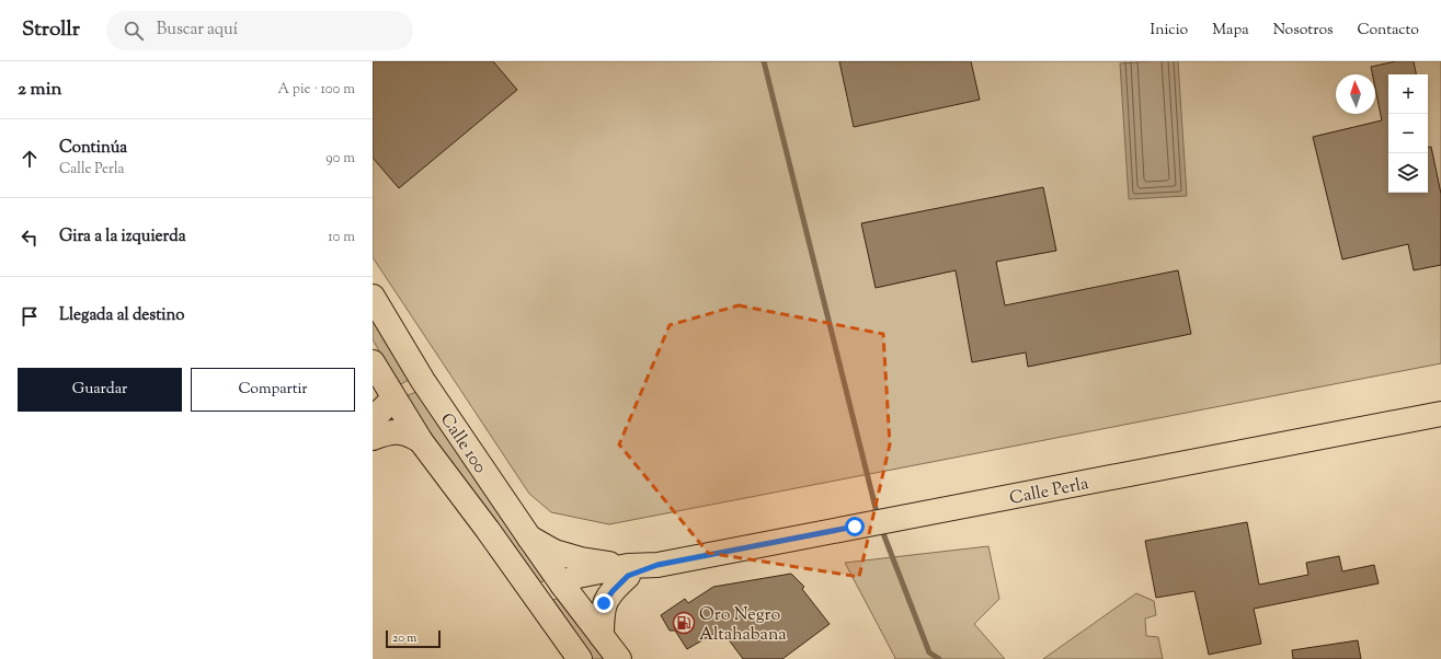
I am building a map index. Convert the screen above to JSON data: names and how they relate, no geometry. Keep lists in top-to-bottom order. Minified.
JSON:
{"streets":{"main road":["Calle 100","Calle Perla"]},"crossings":[["Calle 100","Calle Perla"]],"places":{"fuel station":["Oro Negro Altahabana"]},"scale_bar":"20 m","north":"top","page":{"header":"Strollr","search":"Buscar aquí","nav":["Inicio","Mapa","Nosotros","Contacto"],"heading":["2 min","A pie · 100 m"],"map_buttons":["+","−"],"list":[["Continúa","Calle Perla","90 m"],["Gira a la izquierda","10 m"],"Llegada al destino"],"buttons":["Guardar","Compartir"],"scale":"20 m"}}
